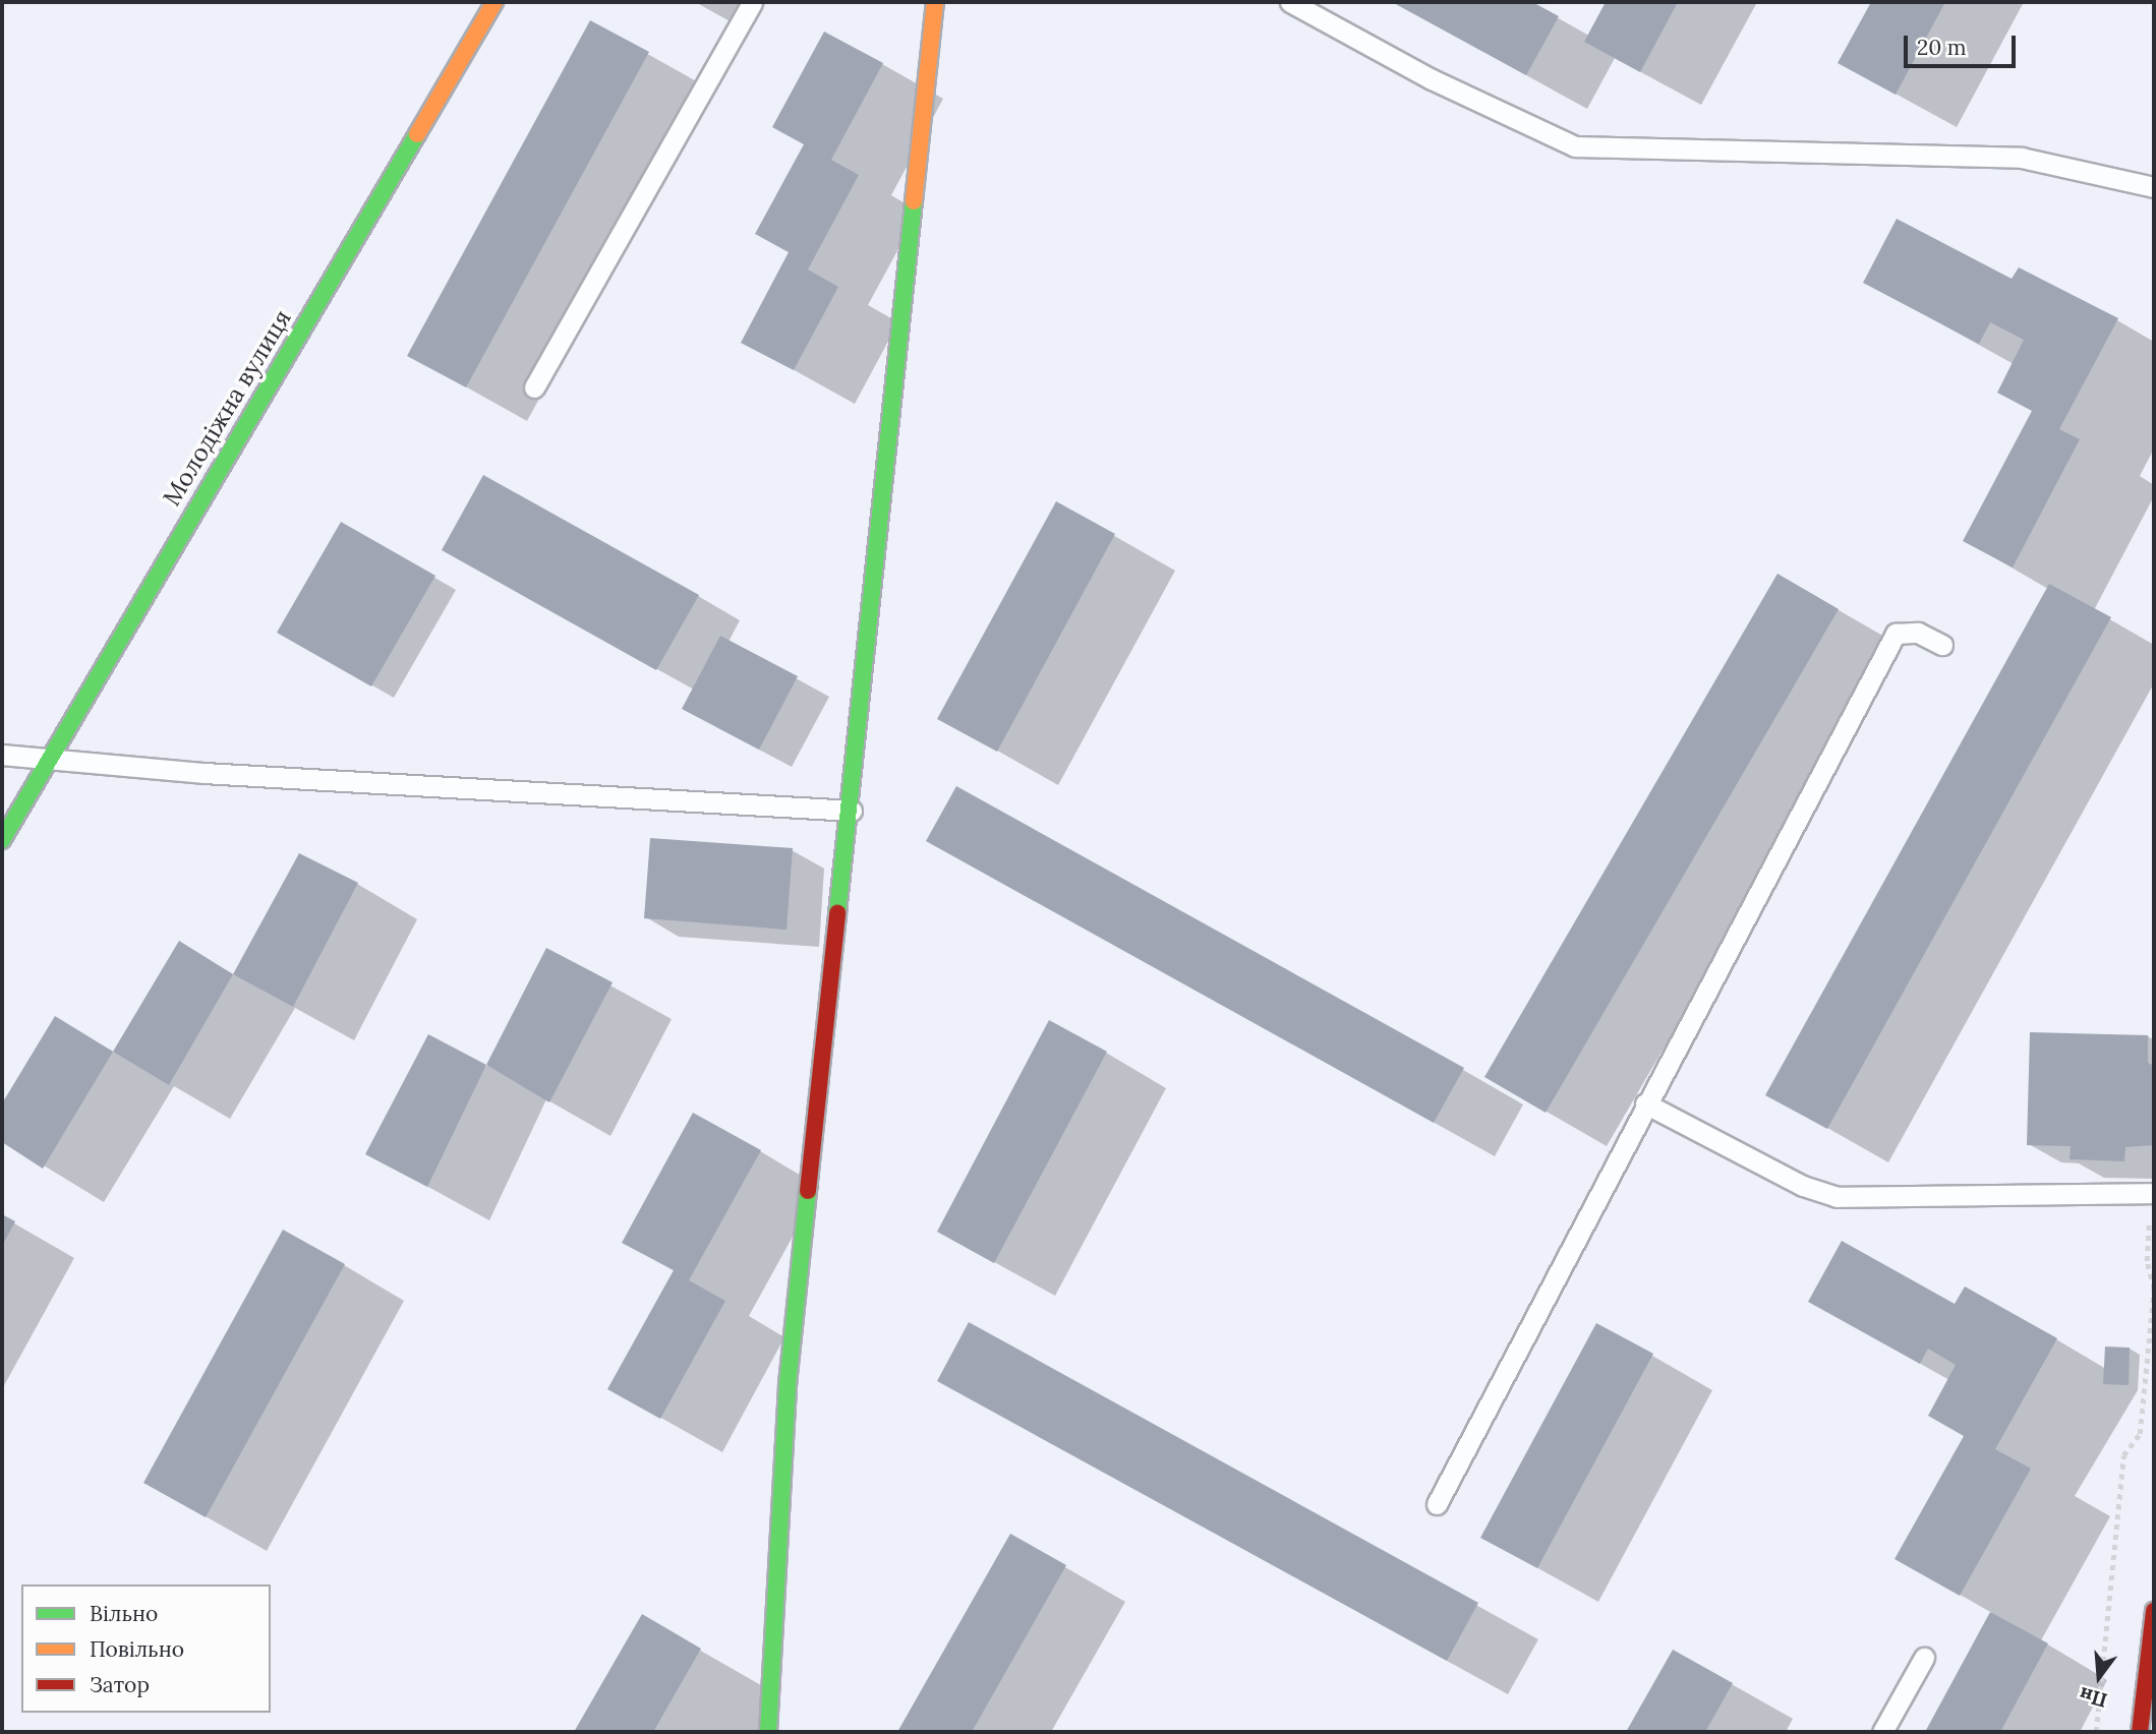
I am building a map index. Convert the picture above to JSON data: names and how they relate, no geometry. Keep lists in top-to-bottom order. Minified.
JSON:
{"streets":{"street":["Молодіжна вулиця"]},"legend":["Вільно","Повільно","Затор"],"scale_bar":"20 m","north":"bottom"}
